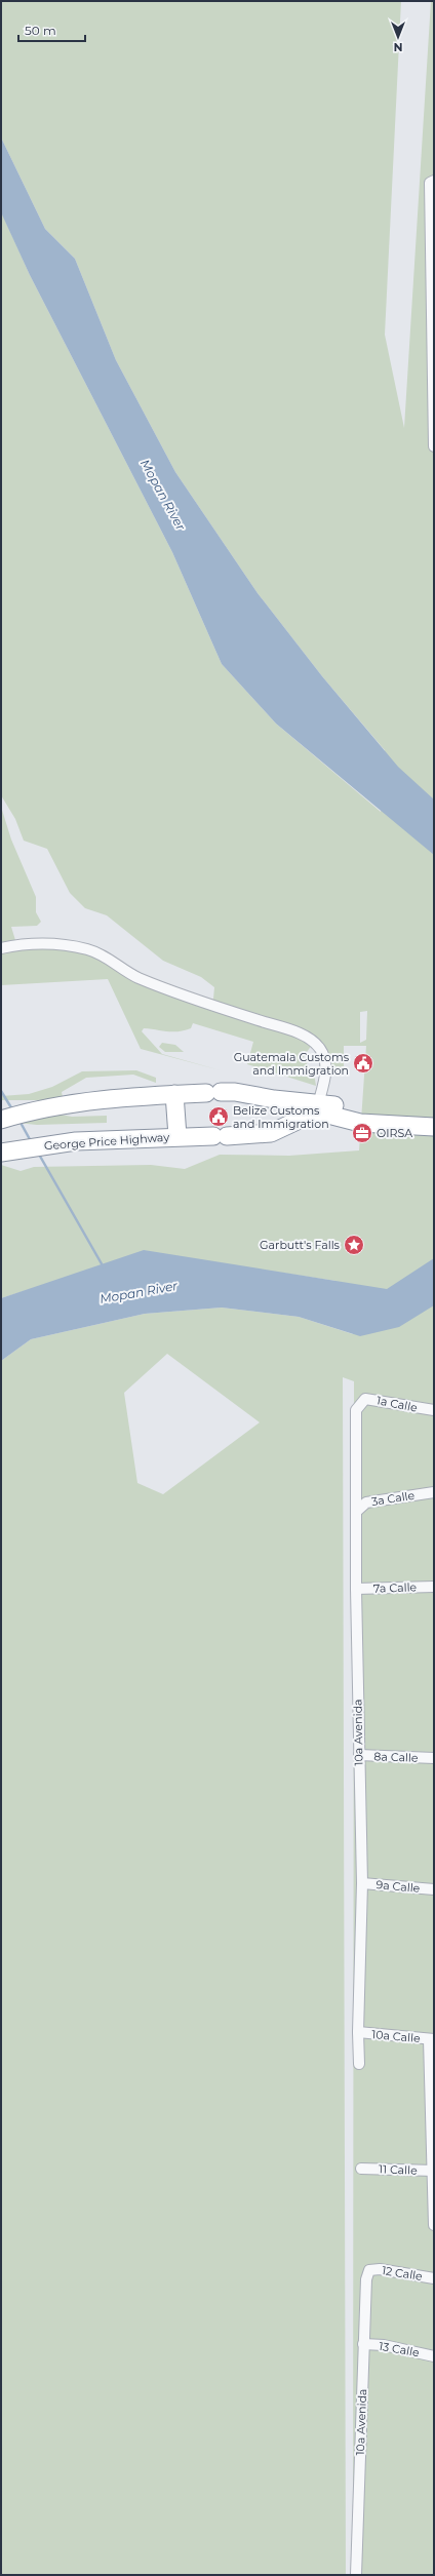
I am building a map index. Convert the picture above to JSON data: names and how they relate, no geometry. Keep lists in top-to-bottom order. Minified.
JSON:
{"streets":{"highway":["George Price Highway"],"street":["1a Calle","3a Calle","7a Calle","10a Avenida","8a Calle","9a Calle","10a Calle","11 Calle","12 Calle","13 Calle"]},"crossings":[["1a Calle","10a Avenida"],["3a Calle","10a Avenida"],["7a Calle","10a Avenida"],["10a Avenida","8a Calle"],["10a Avenida","9a Calle"],["10a Avenida","10a Calle"],["10a Avenida","12 Calle"],["10a Avenida","13 Calle"]],"water":["Mopan River"],"places":{"public building":["Guatemala Customs and Immigration","Belize Customs and Immigration"],"office":["OIRSA"],"place":["Garbutt's Falls"]},"scale_bar":"50 m","north":"bottom"}
